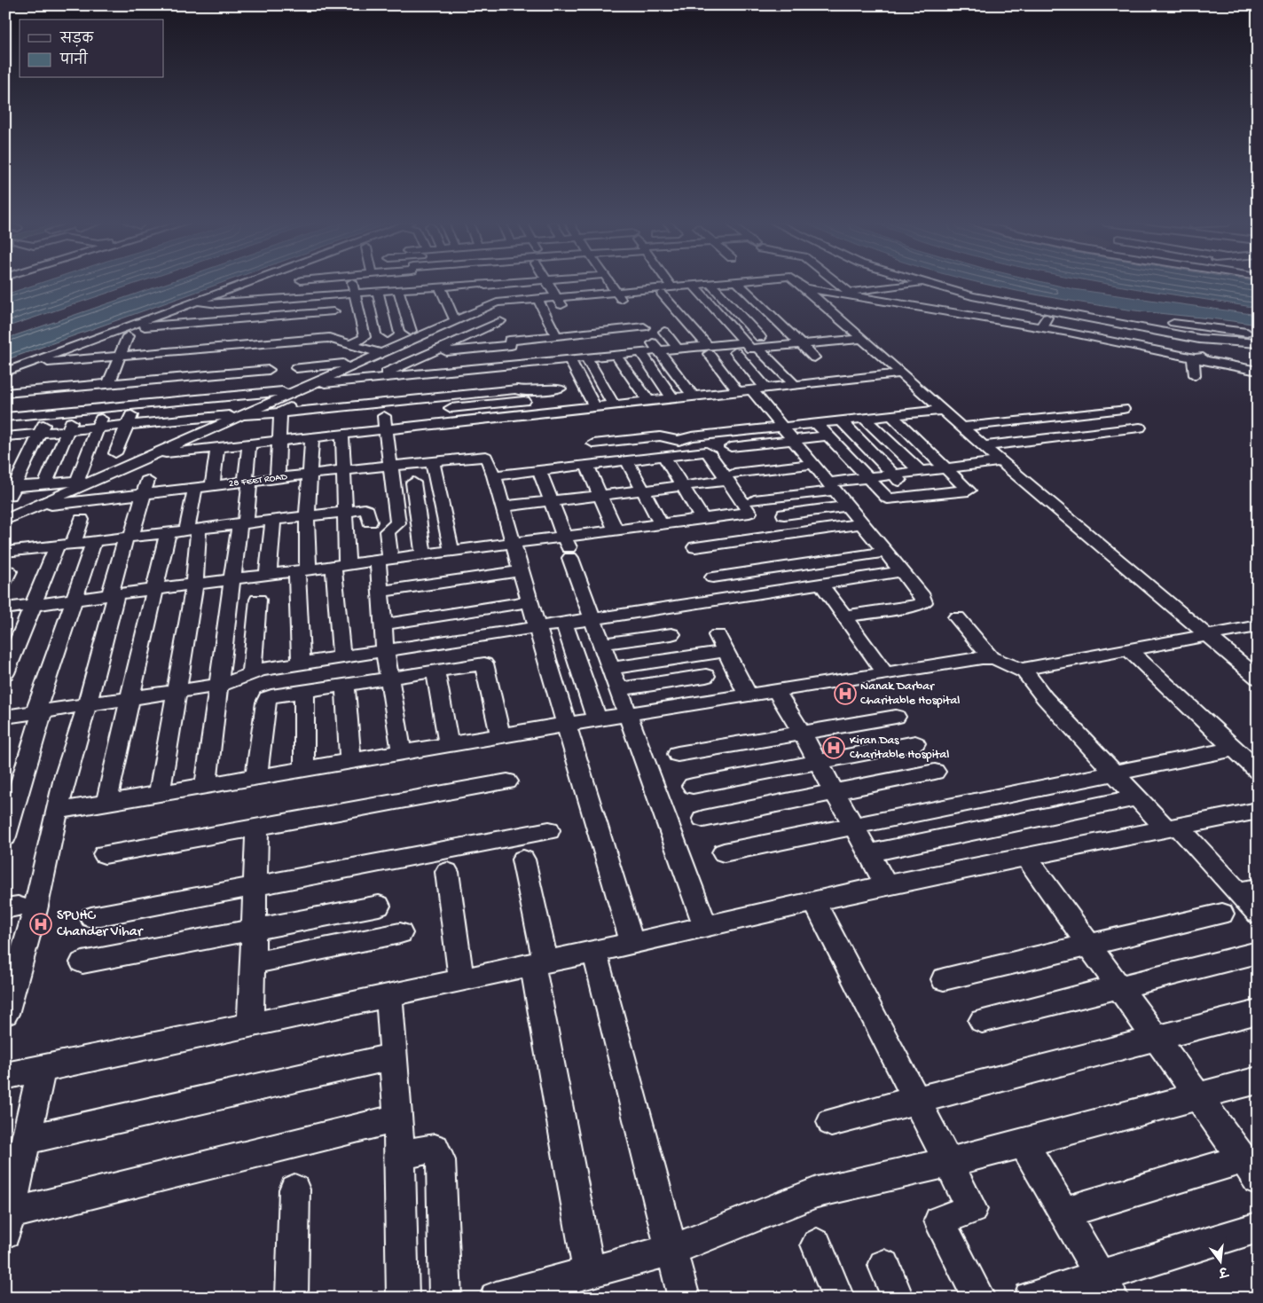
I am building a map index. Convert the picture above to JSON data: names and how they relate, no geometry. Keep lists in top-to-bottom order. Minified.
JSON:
{"streets":{"street":["28 FEET ROAD"]},"places":{"hospital":["Nanak Darbar Charitable Hospital","Kiran Das Charitable Hospital","SPUHC Chander Vihar"]},"legend":["सड़क","पानी"],"north":"bottom"}
